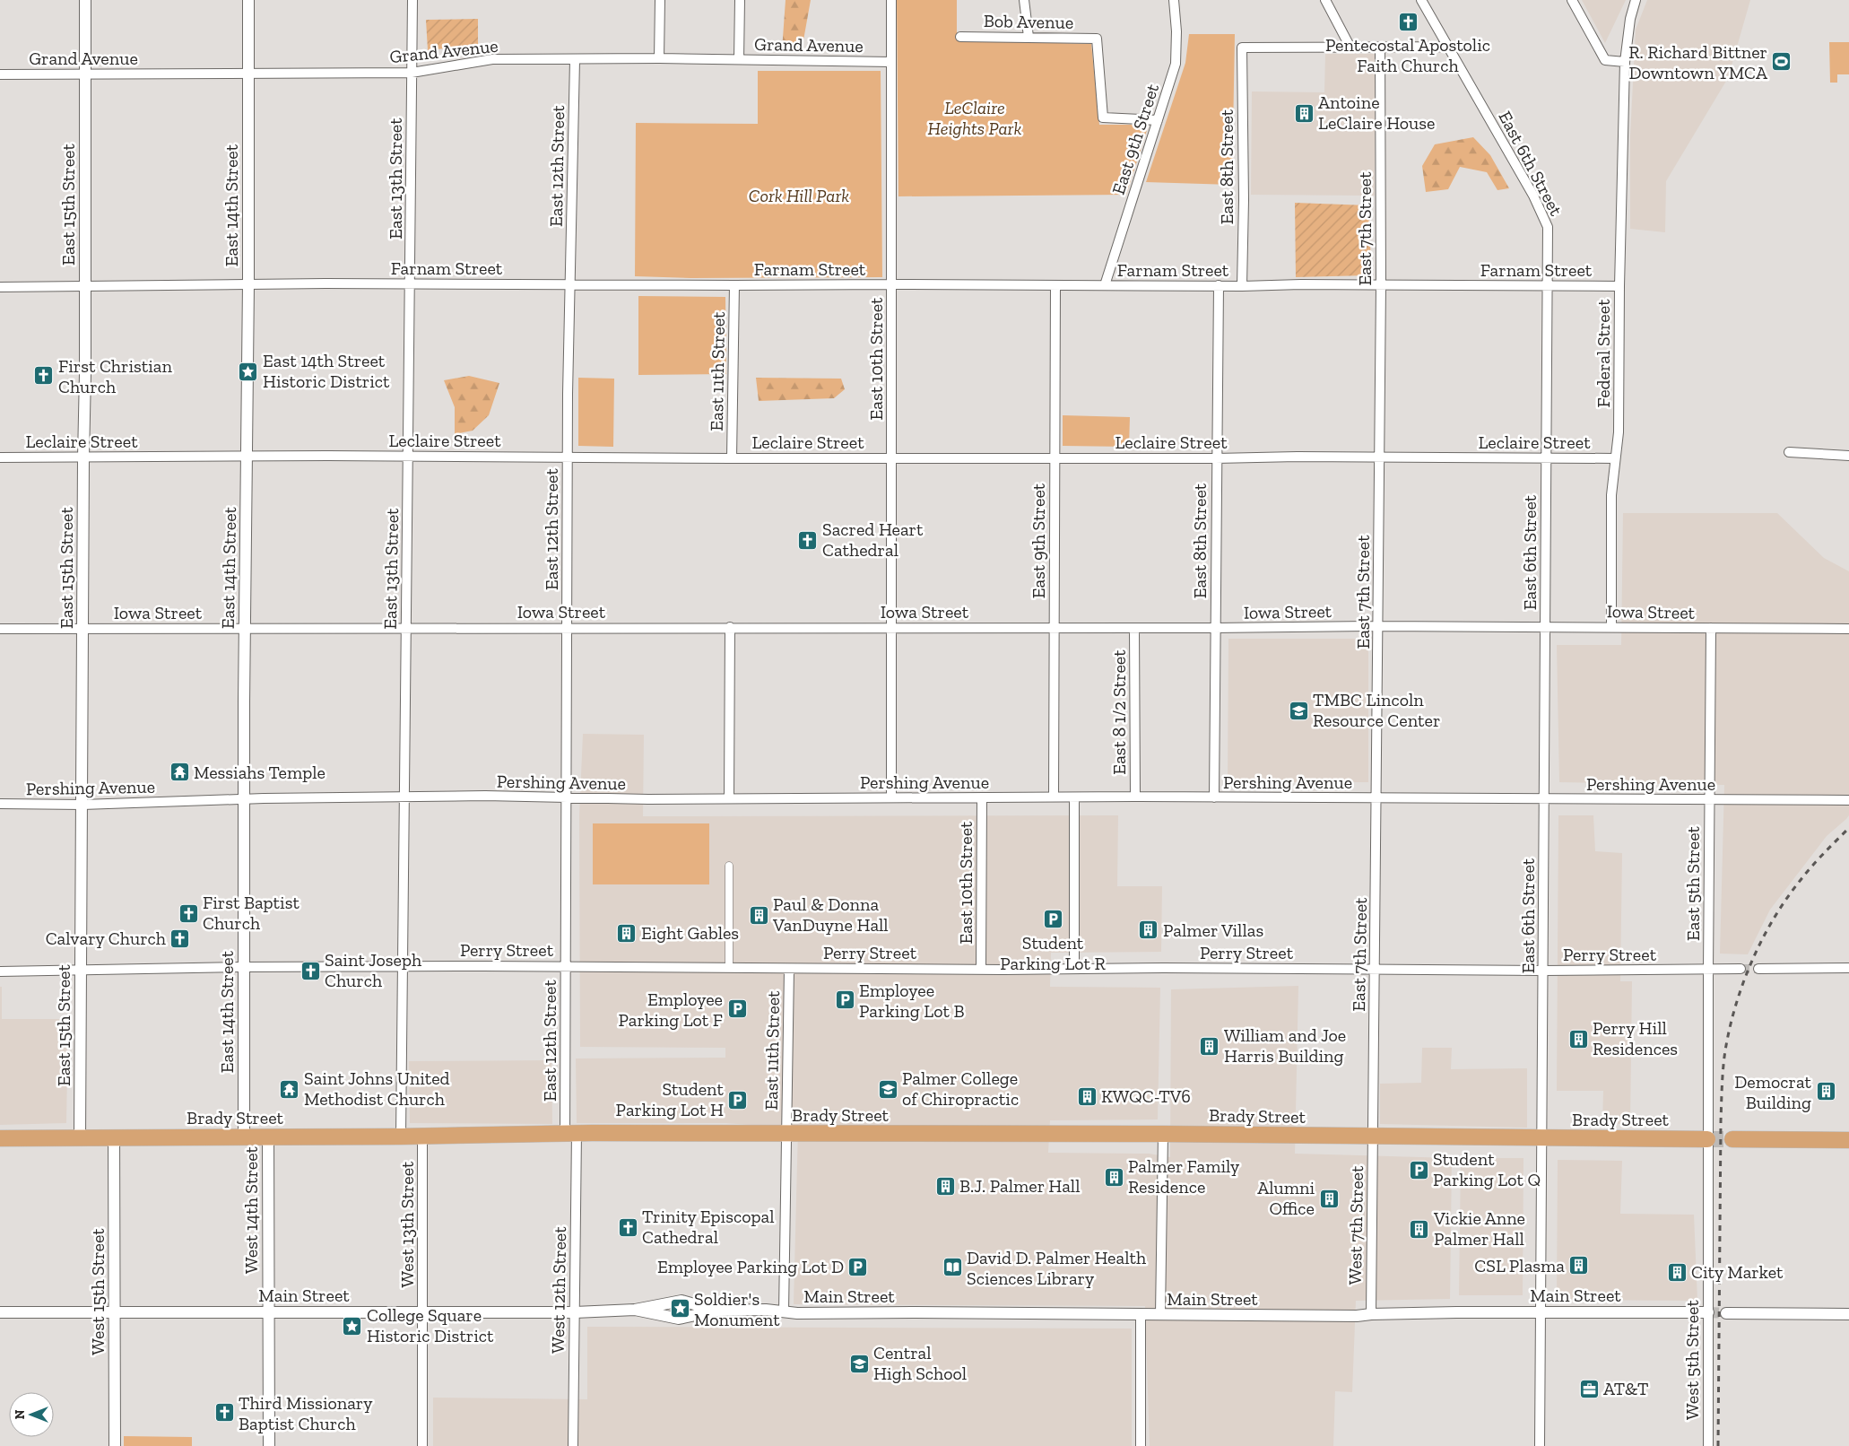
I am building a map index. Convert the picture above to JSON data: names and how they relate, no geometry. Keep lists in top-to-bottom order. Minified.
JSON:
{"streets":{"highway":["Brady Street"],"street":["Bob Avenue","Grand Avenue","East 9th Street","East 6th Street","East 12th Street","East 8th Street","East 13th Street","East 15th Street","East 14th Street","East 7th Street","Farnam Street","Federal Street","East 10th Street","East 11th Street","Leclaire Street","Iowa Street","East 8 1/2 Street","Pershing Avenue","East 5th Street","Perry Street","West 14th Street","West 13th Street","West 7th Street","West 12th Street","West 15th Street","Main Street","West 5th Street"]},"crossings":[["Bob Avenue","East 9th Street"],["Grand Avenue","East 12th Street"],["Grand Avenue","East 13th Street"],["Grand Avenue","East 15th Street"],["Grand Avenue","East 14th Street"],["Grand Avenue","East 10th Street"],["East 9th Street","Farnam Street"],["East 9th Street","Leclaire Street"],["East 9th Street","Iowa Street"],["East 9th Street","Pershing Avenue"],["East 6th Street","Farnam Street"],["East 6th Street","Leclaire Street"],["East 6th Street","Iowa Street"],["East 6th Street","Pershing Avenue"],["East 6th Street","Perry Street"],["East 6th Street","Brady Street"],["East 6th Street","Main Street"],["East 12th Street","Farnam Street"],["East 12th Street","Leclaire Street"],["East 12th Street","Iowa Street"],["East 12th Street","Pershing Avenue"],["East 12th Street","Perry Street"],["East 12th Street","Brady Street"],["East 12th Street","West 12th Street"],["East 8th Street","Farnam Street"],["East 8th Street","Leclaire Street"],["East 8th Street","Iowa Street"],["East 8th Street","Pershing Avenue"],["East 13th Street","Farnam Street"],["East 13th Street","Leclaire Street"],["East 13th Street","Iowa Street"],["East 13th Street","Pershing Avenue"],["East 13th Street","Perry Street"],["East 13th Street","Brady Street"],["East 15th Street","Farnam Street"],["East 15th Street","Leclaire Street"],["East 15th Street","Iowa Street"],["East 15th Street","Pershing Avenue"],["East 15th Street","Perry Street"],["East 15th Street","Brady Street"],["East 14th Street","Farnam Street"],["East 14th Street","Leclaire Street"],["East 14th Street","Iowa Street"],["East 14th Street","Pershing Avenue"],["East 14th Street","Perry Street"],["East 14th Street","Brady Street"],["East 7th Street","Farnam Street"],["East 7th Street","Leclaire Street"],["East 7th Street","Iowa Street"],["East 7th Street","Pershing Avenue"],["East 7th Street","Perry Street"],["East 7th Street","Brady Street"],["East 7th Street","West 7th Street"],["Farnam Street","Federal Street"],["Farnam Street","East 10th Street"],["Farnam Street","East 11th Street"],["Federal Street","Leclaire Street"],["Federal Street","Iowa Street"],["East 10th Street","Leclaire Street"],["East 10th Street","Iowa Street"],["East 10th Street","Pershing Avenue"],["East 10th Street","Perry Street"],["East 11th Street","Leclaire Street"],["East 11th Street","Perry Street"],["East 11th Street","Brady Street"],["East 11th Street","Main Street"],["Iowa Street","East 8 1/2 Street"],["Iowa Street","East 5th Street"],["East 8 1/2 Street","Pershing Avenue"],["Pershing Avenue","East 5th Street"],["East 5th Street","Perry Street"],["East 5th Street","Brady Street"],["East 5th Street","West 5th Street"],["Brady Street","West 14th Street"],["Brady Street","West 13th Street"],["Brady Street","West 7th Street"],["Brady Street","West 12th Street"],["Brady Street","West 15th Street"],["Brady Street","West 5th Street"],["West 14th Street","Main Street"],["West 13th Street","Main Street"],["West 7th Street","Main Street"],["West 12th Street","Main Street"],["West 15th Street","Main Street"],["Main Street","West 5th Street"]],"parks":["LeClaire Heights Park","Cork Hill Park"],"places":{"church":["Pentecostal Apostolic Faith Church","First Christian Church","Sacred Heart Cathedral","First Baptist Church","Calvary Church","Saint Joseph Church","Trinity Episcopal Cathedral","Third Missionary Baptist Church"],"sports":["R. Richard Bittner Downtown YMCA"],"building":["Antoine LeClaire House","Paul & Donna VanDuyne Hall","Palmer Villas","Eight Gables","Perry Hill Residences","William and Joe Harris Building","Democrat Building","KWQC-TV6","Palmer Family Residence","B.J. Palmer Hall","Alumni Office","Vickie Anne Palmer Hall","CSL Plasma","City Market"],"place":["East 14th Street Historic District","Soldier's Monument","College Square Historic District"],"school or university":["TMBC Lincoln Resource Center","Palmer College of Chiropractic","Central High School"],"temple":["Messiahs Temple","Saint Johns United Methodist Church"],"parking":["Student Parking Lot R","Employee Parking Lot B","Employee Parking Lot F","Student Parking Lot H","Student Parking Lot Q","Employee Parking Lot D"],"library":["David D. Palmer Health Sciences Library"],"office":["AT&T"]},"north":"left"}
